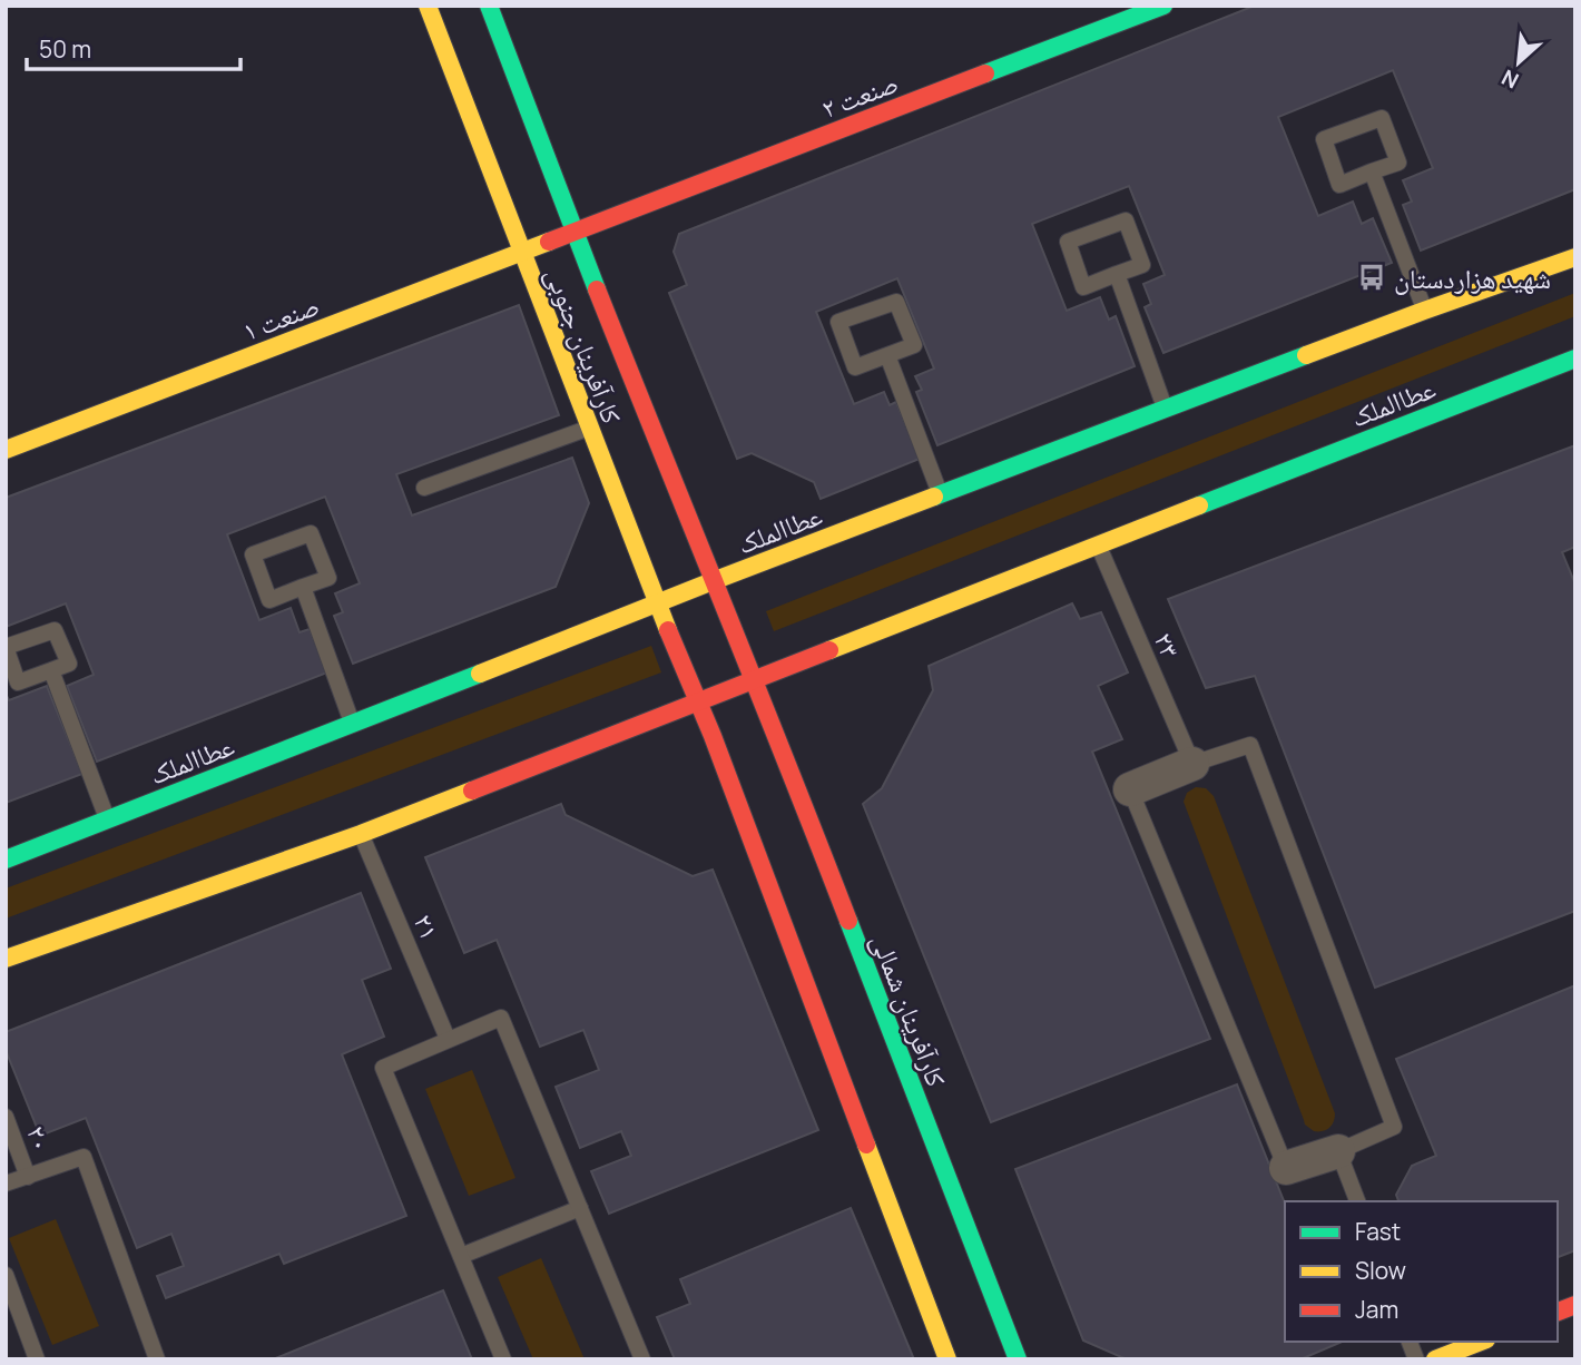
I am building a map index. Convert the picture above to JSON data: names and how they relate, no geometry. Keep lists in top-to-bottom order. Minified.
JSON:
{"streets":{"street":["صنعت ۲","صنعت ۱","کارآفرینان جنوبی","عطاالملک","کارآفرینان شمالی"],"lane":["۲۳","۲۱","۲۰"]},"crossings":[["صنعت ۲","صنعت ۱"],["صنعت ۲","کارآفرینان جنوبی"],["صنعت ۱","کارآفرینان جنوبی"],["کارآفرینان جنوبی","عطاالملک"],["کارآفرینان جنوبی","کارآفرینان شمالی"],["عطاالملک","۲۳"],["عطاالملک","۲۱"],["عطاالملک","کارآفرینان شمالی"]],"places":{"bus stop":["شهید هزاردستان"]},"legend":["Fast","Slow","Jam"],"scale_bar":"50 m","north":"bottom left"}
